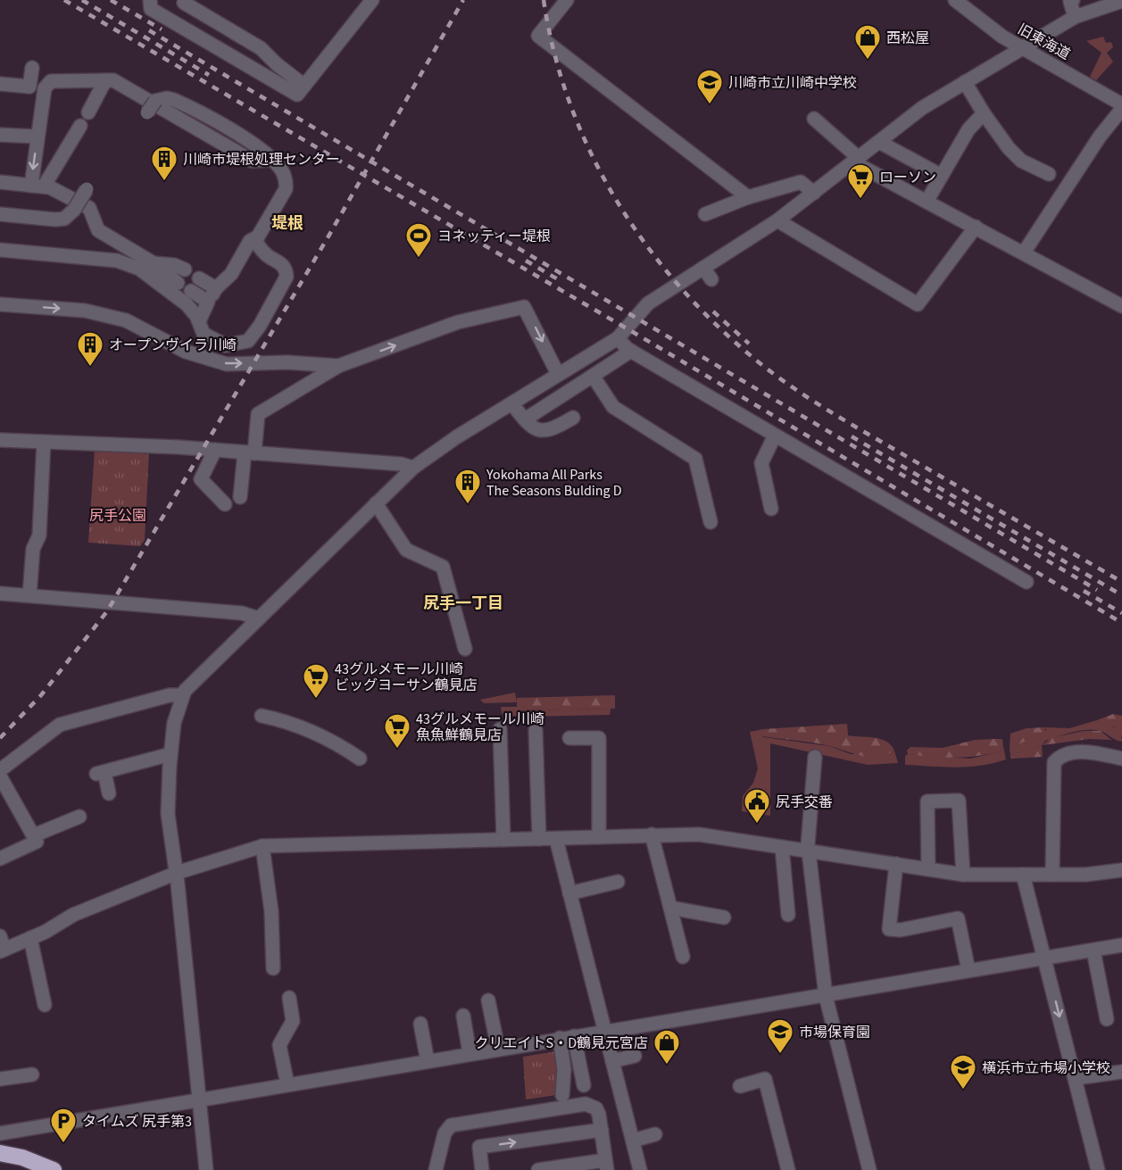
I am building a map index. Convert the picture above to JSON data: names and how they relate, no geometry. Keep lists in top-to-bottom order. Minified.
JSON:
{"streets":{"street":["旧東海道"]},"districts":["堤根","尻手一丁目"],"parks":["尻手公園"],"places":{"shop":["西松屋","クリエイトS・D鶴見元宮店"],"school or university":["川崎市立川崎中学校","市場保育園","横浜市立市場小学校"],"building":["川崎市堤根処理センター","オープンヴイラ川崎","Yokohama All Parks The Seasons Bulding D"],"supermarket":["ローソン","43グルメモール川崎 ビッグヨーサン鶴見店","43グルメモール川崎 魚魚鮮鶴見店"],"sports":["ヨネッティー堤根"],"public building":["尻手交番"],"parking":["タイムズ 尻手第3"]}}
